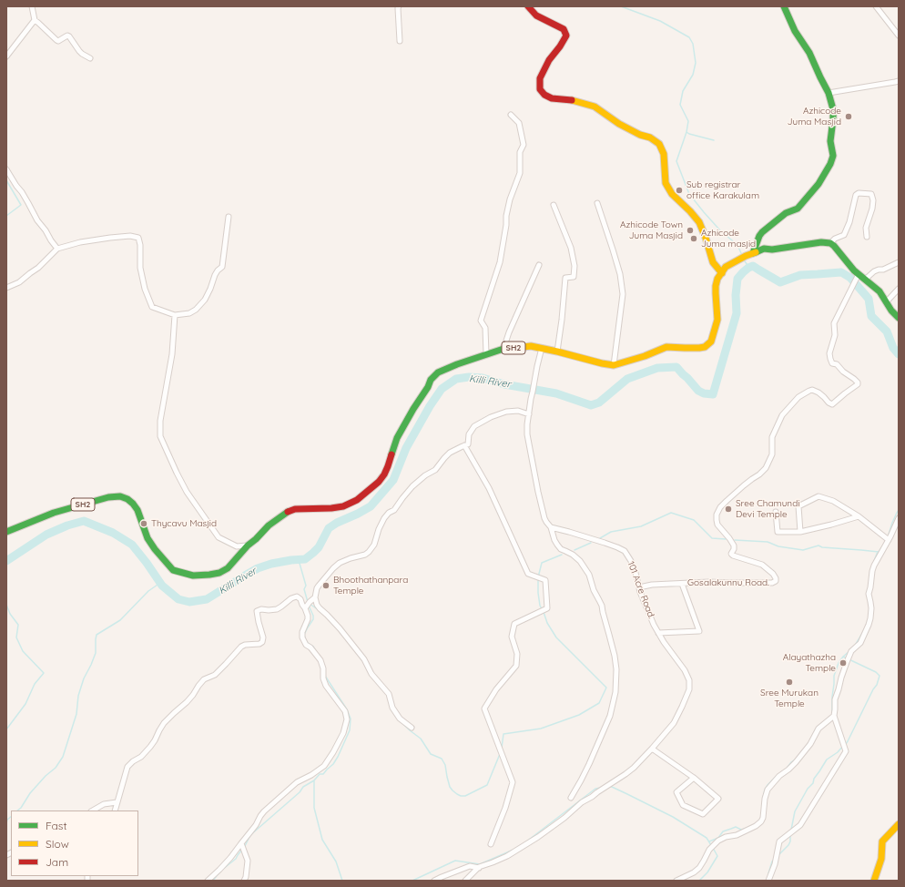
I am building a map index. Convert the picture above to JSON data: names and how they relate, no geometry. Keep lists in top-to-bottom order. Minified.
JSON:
{"streets":{"main road":["SH2"],"street":["Gosalakunnu Road.","101 Acre Road."]},"crossings":[["Gosalakunnu Road.","101 Acre Road."]],"water":["Killi River"],"places":["Azhicode Juma Masjid","Sub registrar office Karakulam","Azhicode Town Juma Masjid","Azhicode Juma masjid","Sree Chamundi Devi Temple","Thycavu Masjid","Bhoothathanpara Temple","Alayathazha Temple","Sree Murukan Temple"],"legend":["Fast","Slow","Jam"]}
